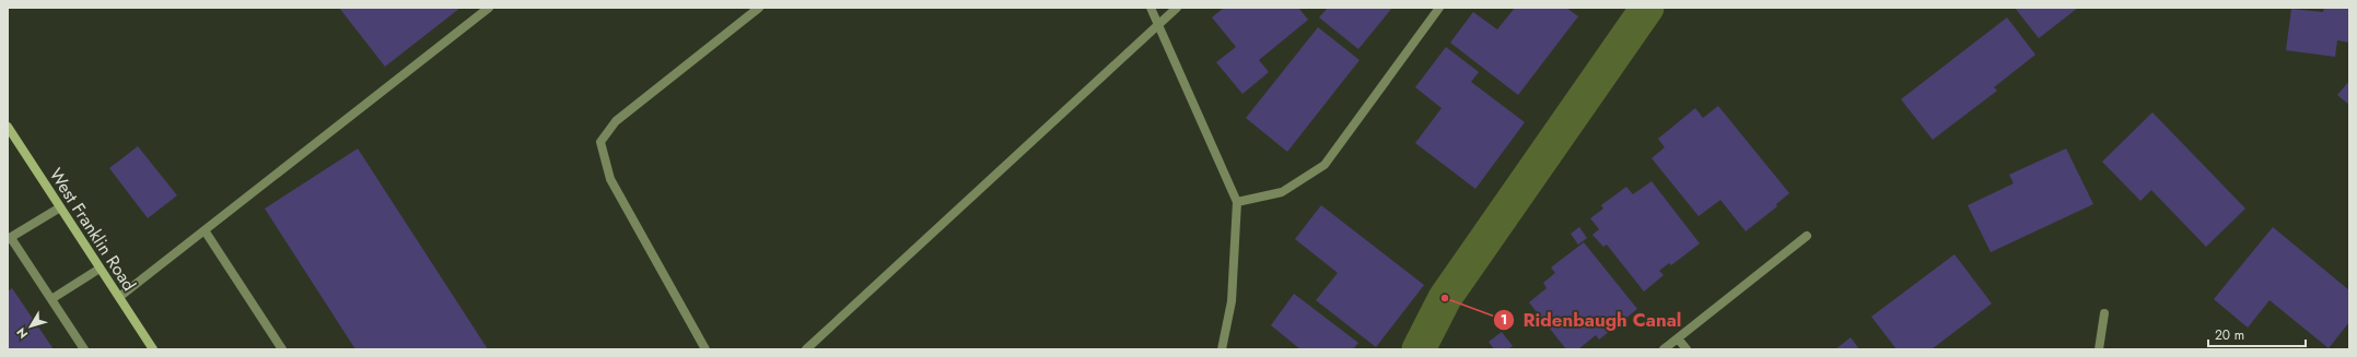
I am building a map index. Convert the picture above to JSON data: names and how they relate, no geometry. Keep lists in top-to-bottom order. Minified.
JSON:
{"streets":{"main road":["West Franklin Road"]},"places":["Ridenbaugh Canal"],"scale_bar":"20 m","north":"bottom left"}
